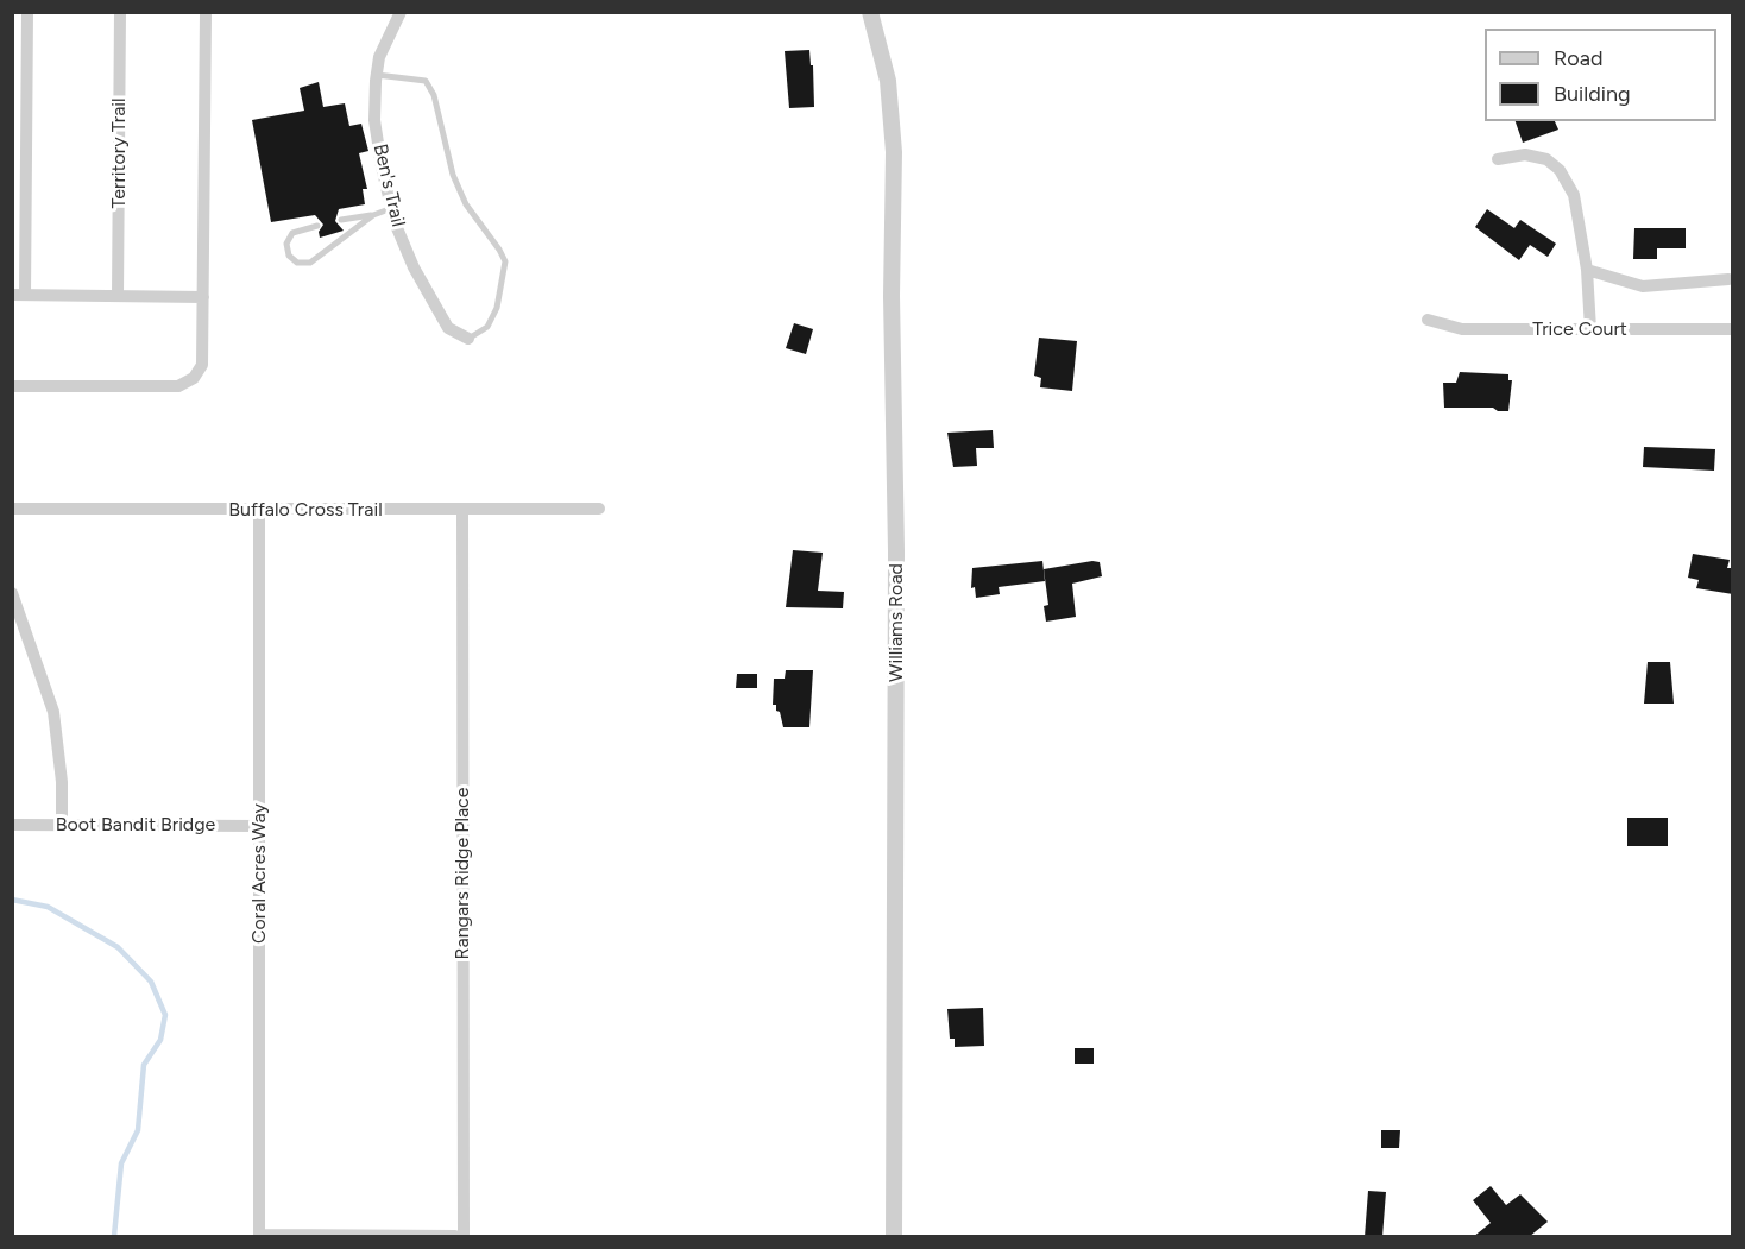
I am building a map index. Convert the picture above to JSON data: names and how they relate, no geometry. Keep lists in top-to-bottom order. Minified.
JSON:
{"streets":{"street":["Territory Trail","Ben's Trail","Trice Court","Buffalo Cross Trail","Williams Road","Boot Bandit Bridge","Coral Acres Way","Rangars Ridge Place"]},"crossings":[["Buffalo Cross Trail","Coral Acres Way"],["Buffalo Cross Trail","Rangars Ridge Place"],["Boot Bandit Bridge","Coral Acres Way"]],"legend":["Road","Building"]}
